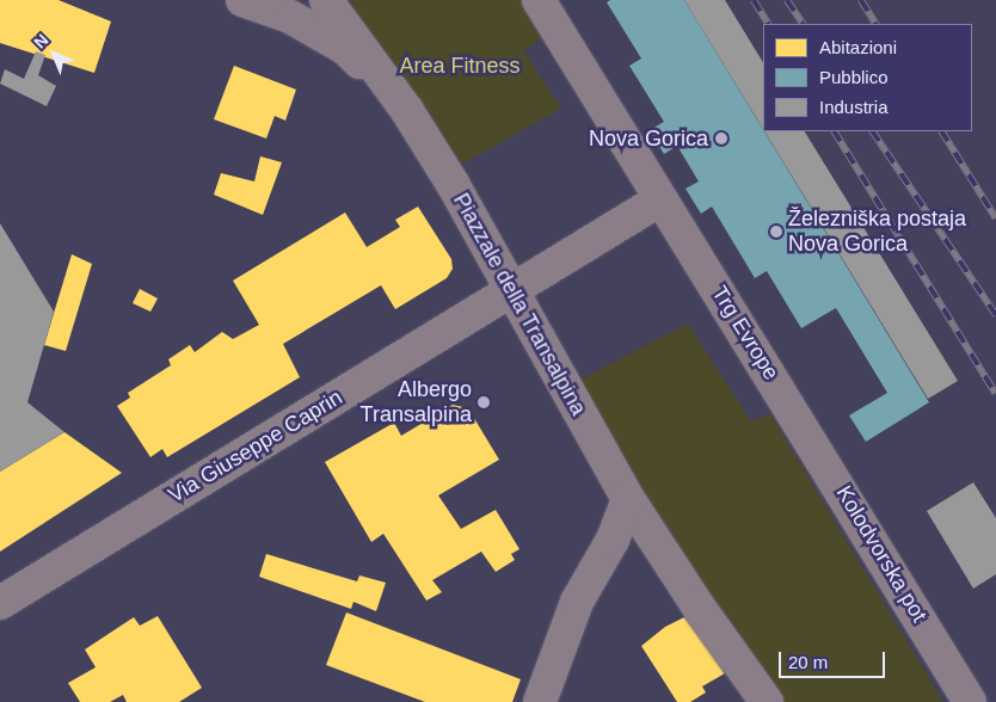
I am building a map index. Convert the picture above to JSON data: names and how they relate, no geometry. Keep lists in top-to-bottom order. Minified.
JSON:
{"streets":{"street":["Piazzale della Transalpina","Trg Evrope","Via Giuseppe Caprin","Kolodvorska pot"]},"crossings":[["Piazzale della Transalpina","Via Giuseppe Caprin"],["Trg Evrope","Via Giuseppe Caprin"],["Trg Evrope","Kolodvorska pot"]],"parks":["Area Fitness"],"places":["Nova Gorica","Železniška postaja Nova Gorica","Albergo Transalpina"],"legend":["Abitazioni","Pubblico","Industria"],"scale_bar":"20 m","north":"top left"}
